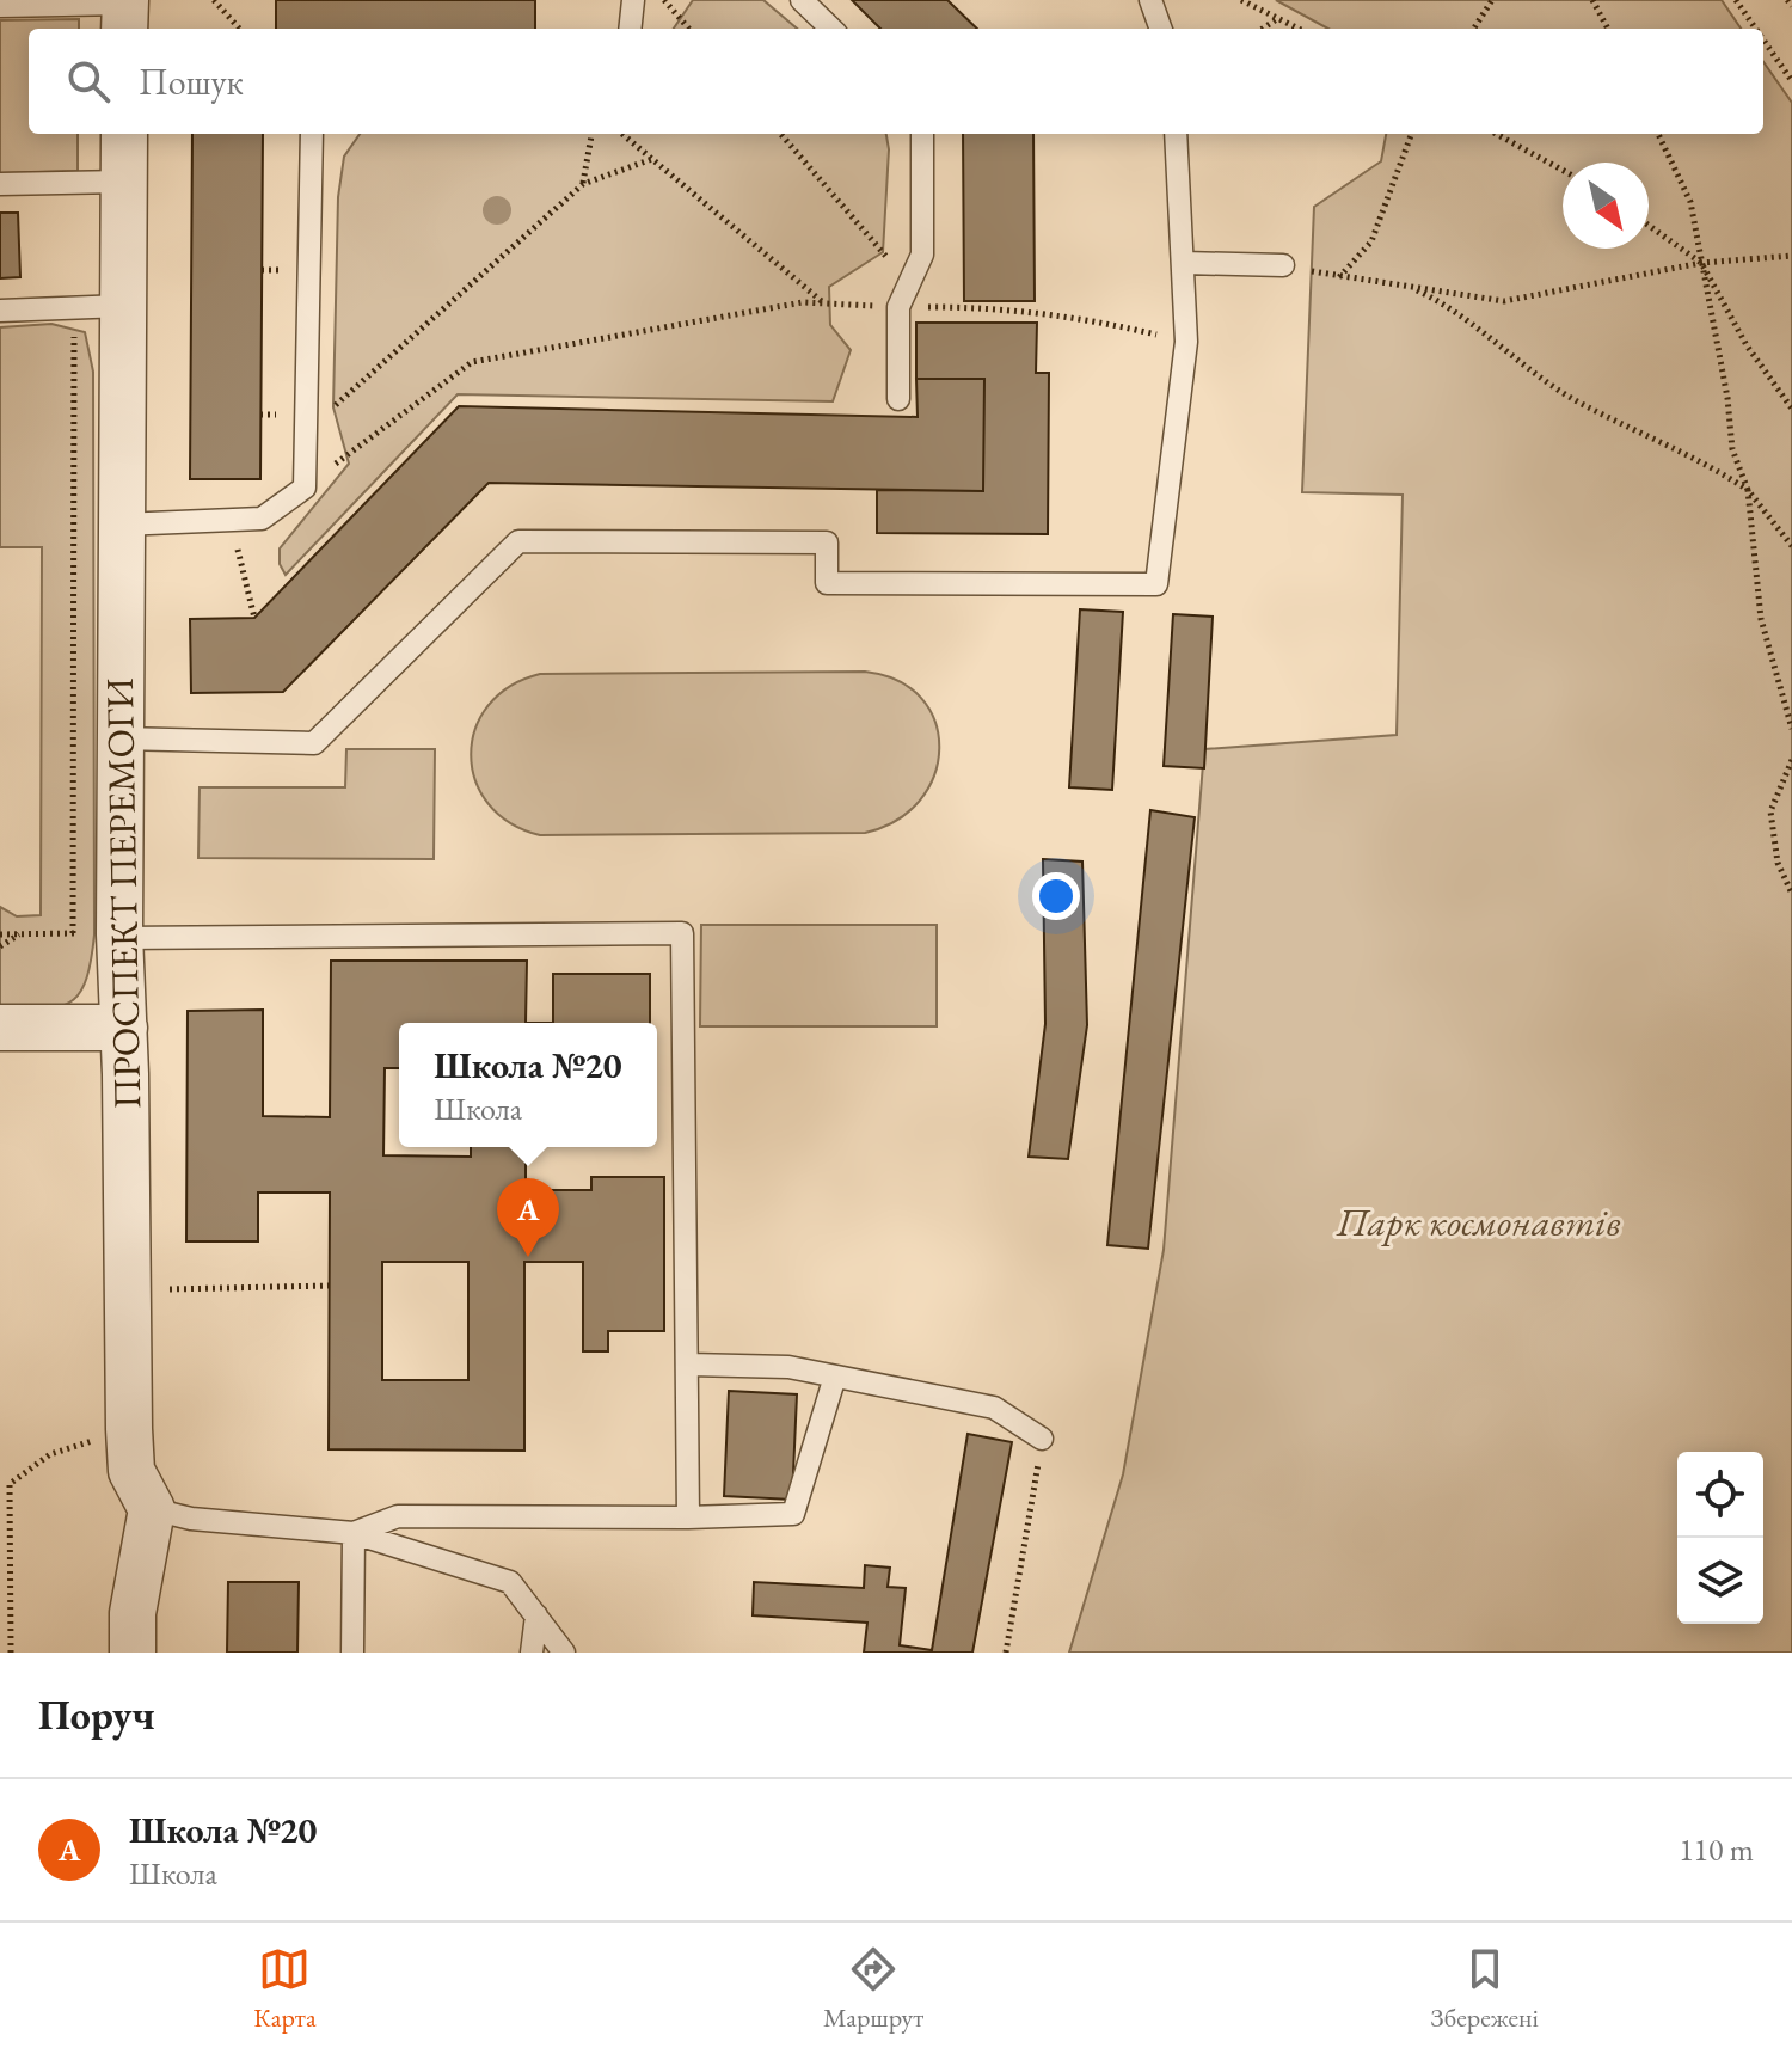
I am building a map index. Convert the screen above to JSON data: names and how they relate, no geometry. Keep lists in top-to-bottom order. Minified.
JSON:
{"streets":{"street":["ПРОСПЕКТ ПЕРЕМОГИ"]},"parks":["Парк космонавтів"],"north":"bottom right","page":{"search":"Пошук","popup":["Школа №20","Школа"],"pins":"A","heading":"Поруч","list":[{"mark":"A","name":"Школа №20","note":"Школа","value":"110 m"}],"nav":["Карта","Маршрут","Збережені"]}}
